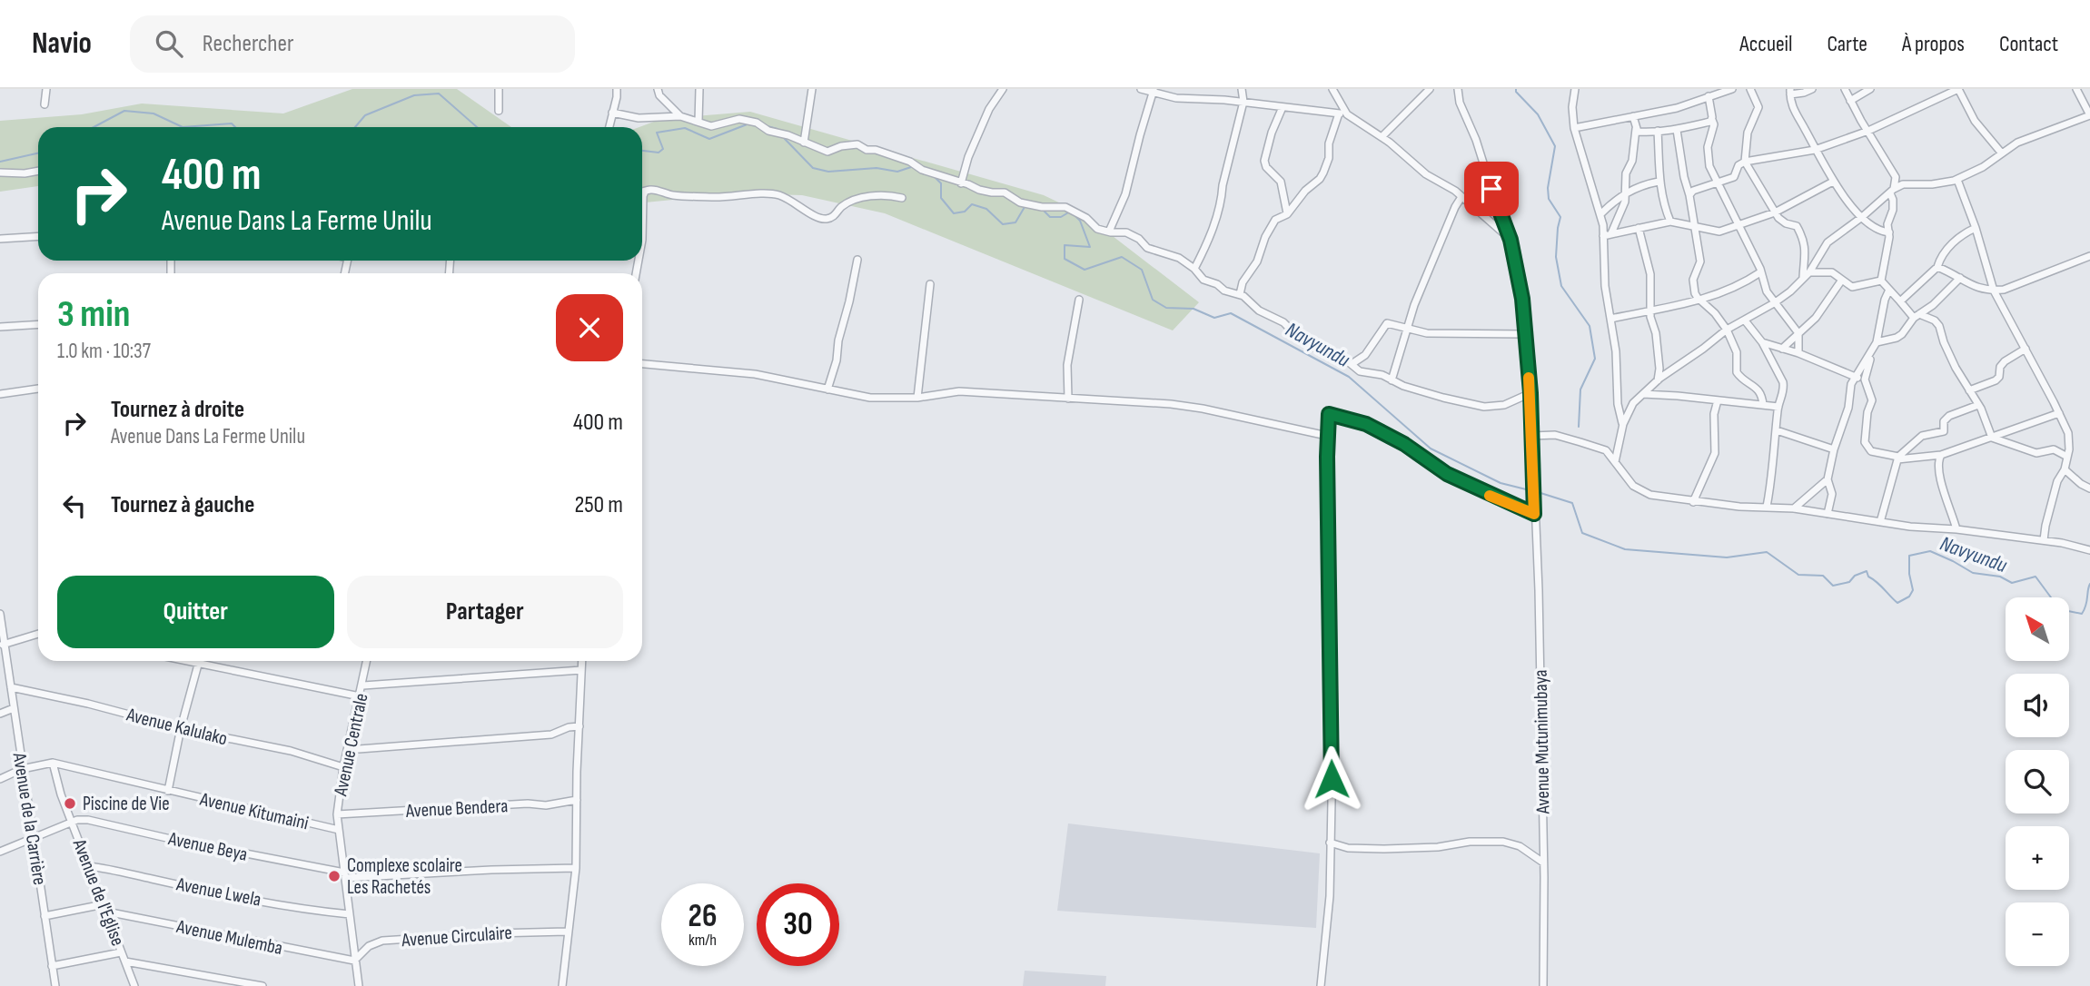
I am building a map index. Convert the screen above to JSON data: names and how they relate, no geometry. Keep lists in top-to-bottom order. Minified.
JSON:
{"streets":{"street":["Avenue Kalulako","Avenue Mutunimubaya","Avenue Centrale","Avenue Bendera","Avenue Kitumaini","Avenue de la Carrière","Avenue Beya","Avenue Lwela","Avenue de l'Eglise","Avenue Circulaire","Avenue Mulemba"]},"crossings":[["Avenue Kalulako","Avenue Centrale"],["Avenue Kalulako","Avenue de la Carrière"],["Avenue Centrale","Avenue Bendera"],["Avenue Centrale","Avenue Kitumaini"],["Avenue Centrale","Avenue Beya"],["Avenue Centrale","Avenue Lwela"],["Avenue Centrale","Avenue Circulaire"],["Avenue Centrale","Avenue Mulemba"],["Avenue Kitumaini","Avenue de la Carrière"],["Avenue Kitumaini","Avenue de l'Eglise"],["Avenue Beya","Avenue de l'Eglise"],["Avenue Lwela","Avenue de l'Eglise"],["Avenue de l'Eglise","Avenue Mulemba"],["Avenue Circulaire","Avenue Mulemba"]],"water":["Navyundu"],"places":["Piscine de Vie","Complexe scolaire Les Rachetés"],"north":"top left","page":{"header":"Navio","search":"Rechercher","nav":["Accueil","Carte","À propos","Contact"],"turn":["400 m","Avenue Dans La Ferme Unilu"],"heading":["3 min","1.0 km · 10:37"],"list":[{"name":"Tournez à droite","note":"Avenue Dans La Ferme Unilu","value":"400 m"},{"name":"Tournez à gauche","value":"250 m"}],"buttons":["Quitter","Partager"],"map_buttons":["+","−"],"speed":"26 km/h","limit":"30"}}
